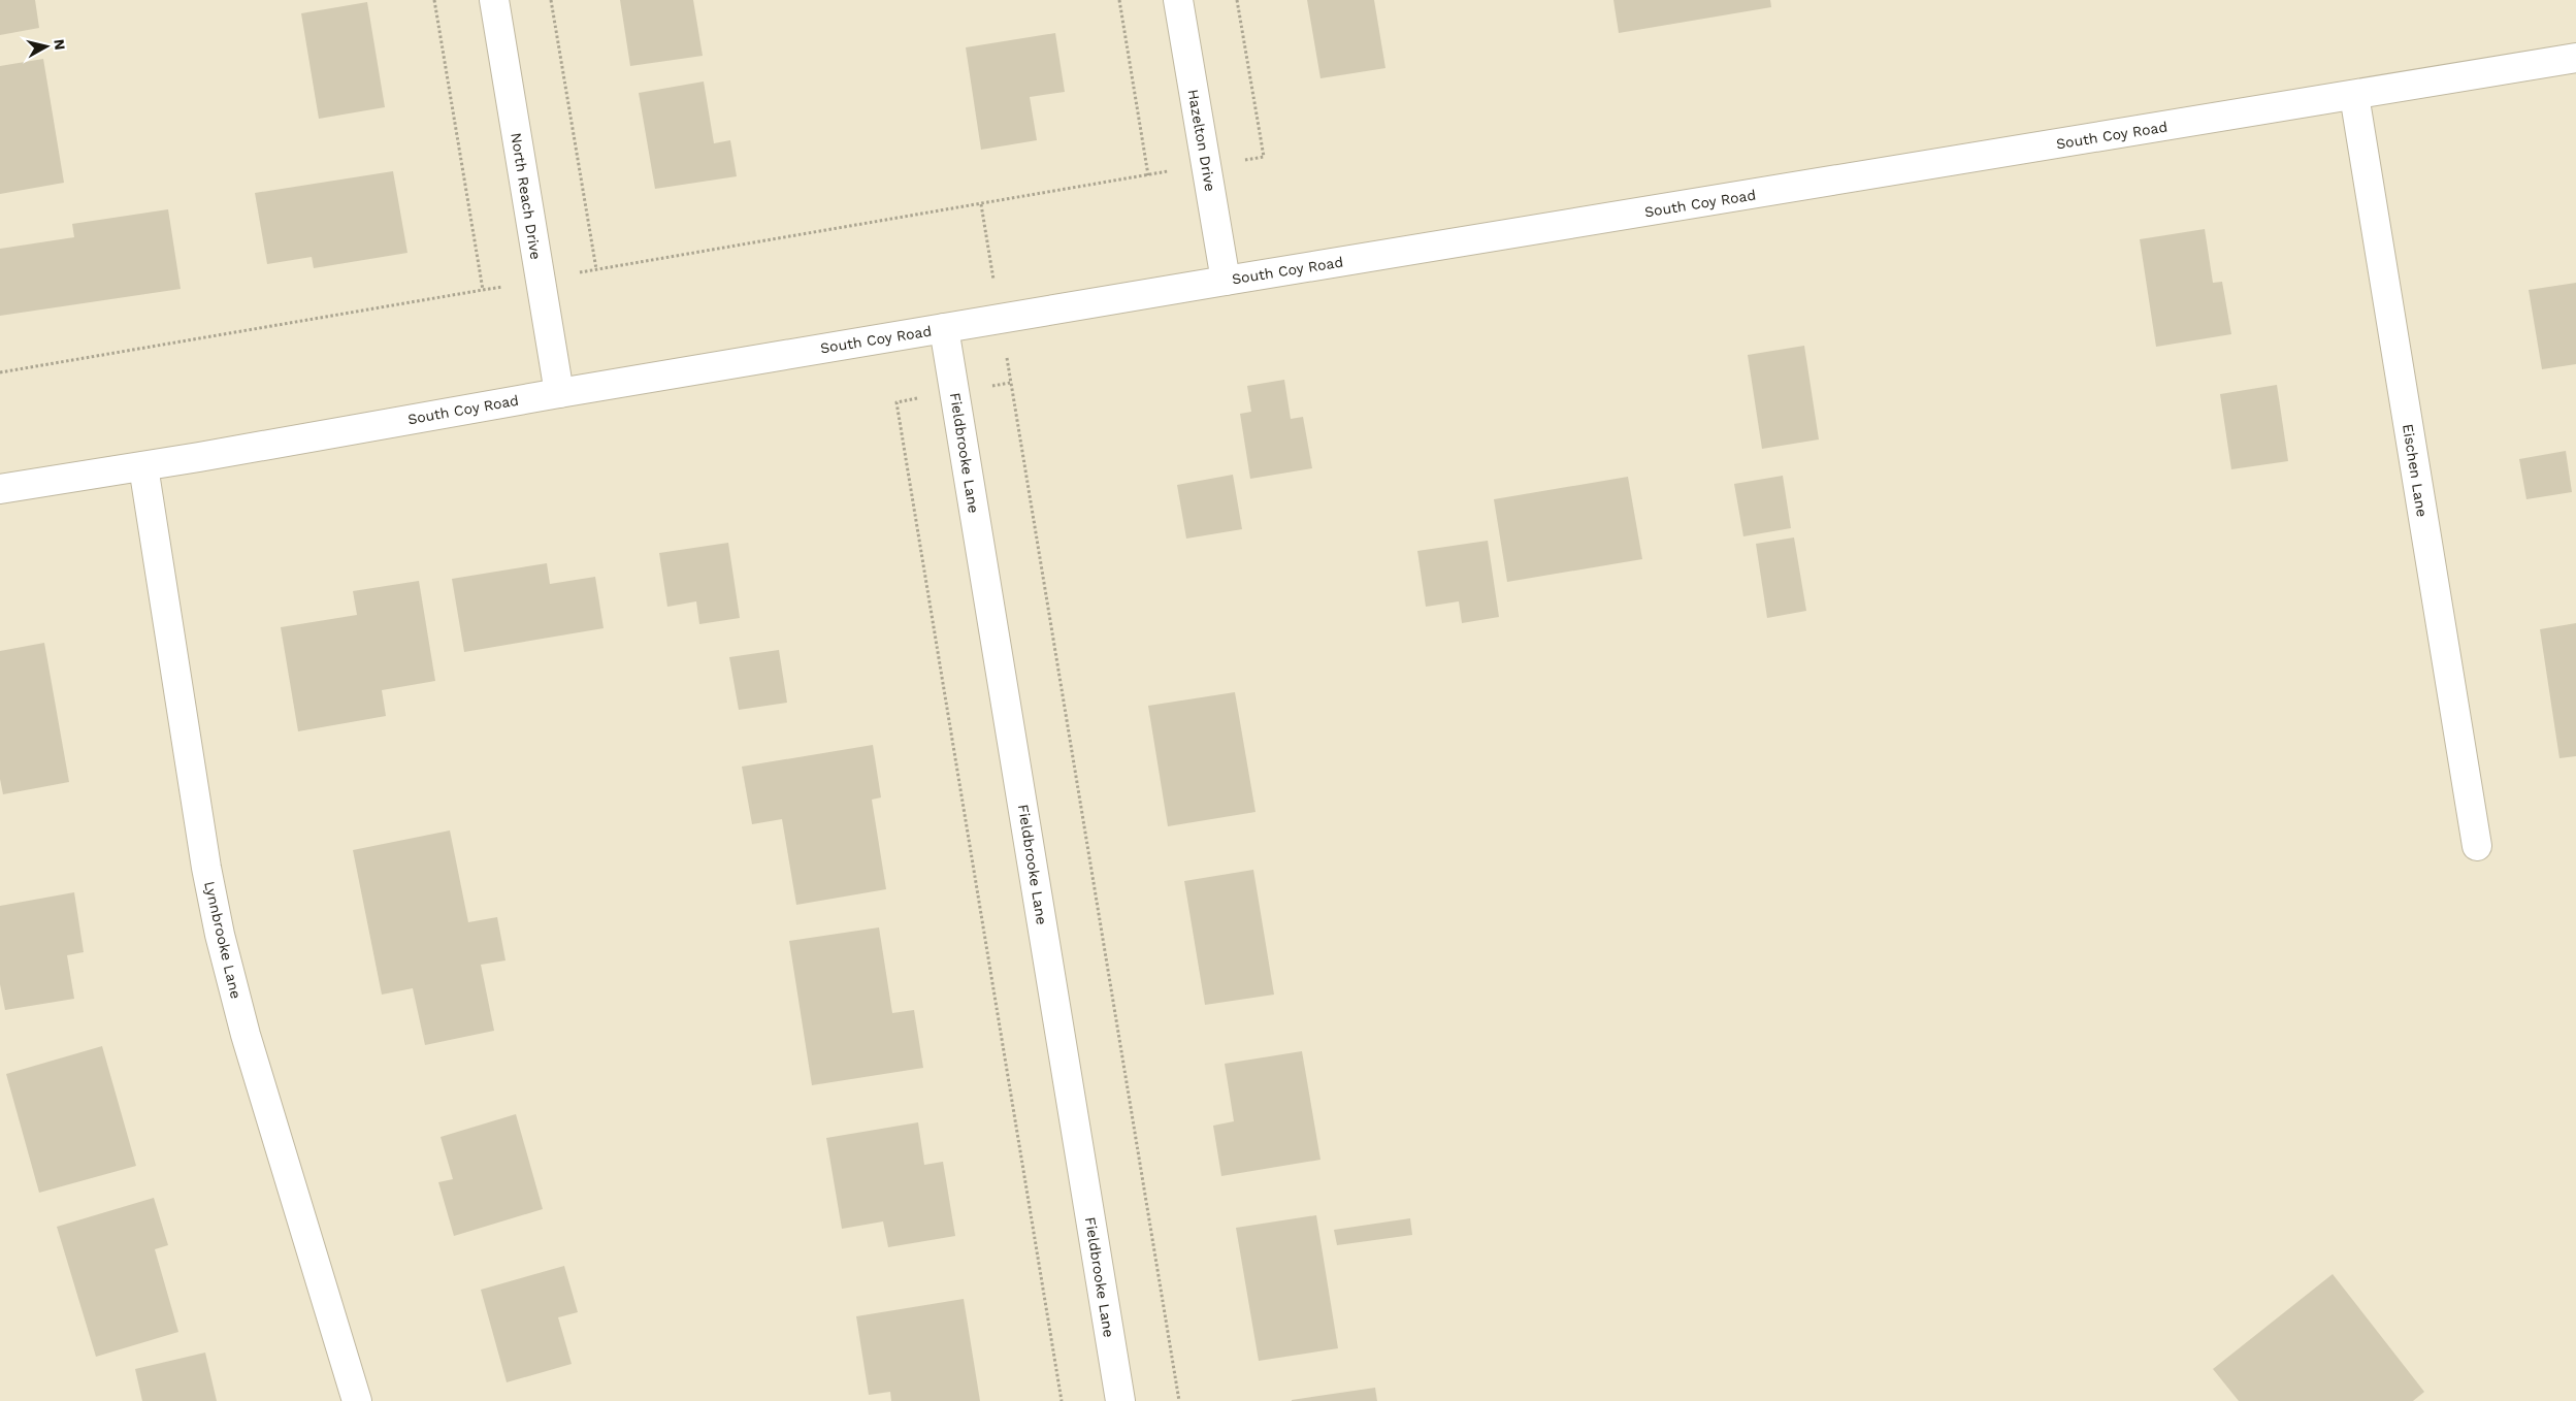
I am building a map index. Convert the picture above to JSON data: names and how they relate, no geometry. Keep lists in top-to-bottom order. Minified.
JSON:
{"streets":{"street":["South Coy Road","Hazelton Drive","North Reach Drive","Fieldbrooke Lane","Eischen Lane","Lynnbrooke Lane"]},"crossings":[["South Coy Road","Hazelton Drive"],["South Coy Road","North Reach Drive"],["South Coy Road","Fieldbrooke Lane"],["South Coy Road","Eischen Lane"],["South Coy Road","Lynnbrooke Lane"]],"north":"right"}
